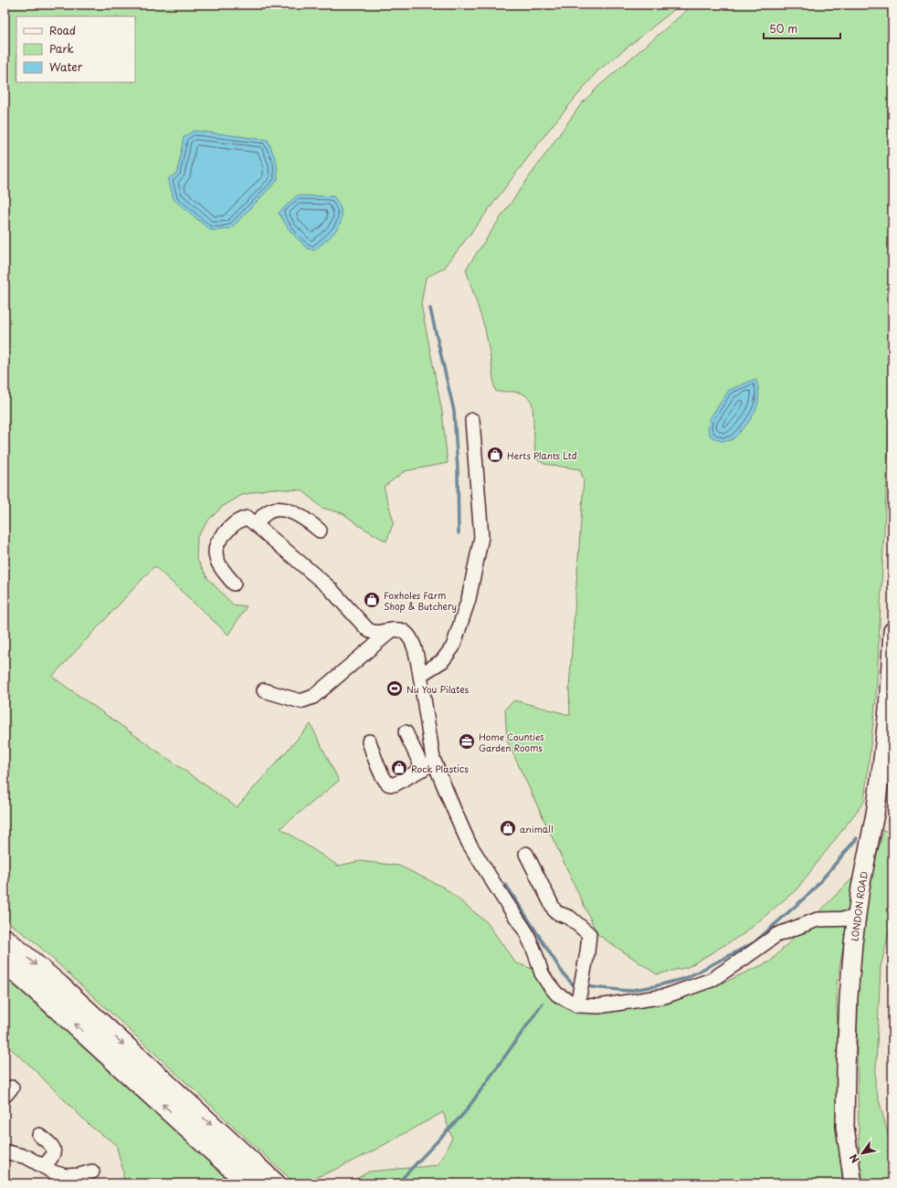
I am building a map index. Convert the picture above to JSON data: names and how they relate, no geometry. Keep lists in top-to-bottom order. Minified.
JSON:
{"streets":{"main road":["LONDON ROAD"]},"places":{"shop":["Herts Plants Ltd","Foxholes Farm Shop & Butchery","Rock Plastics","animall"],"sports":["Nu You Pilates"],"office":["Home Counties Garden Rooms"]},"legend":["Road","Park","Water"],"scale_bar":"50 m","north":"bottom left"}
